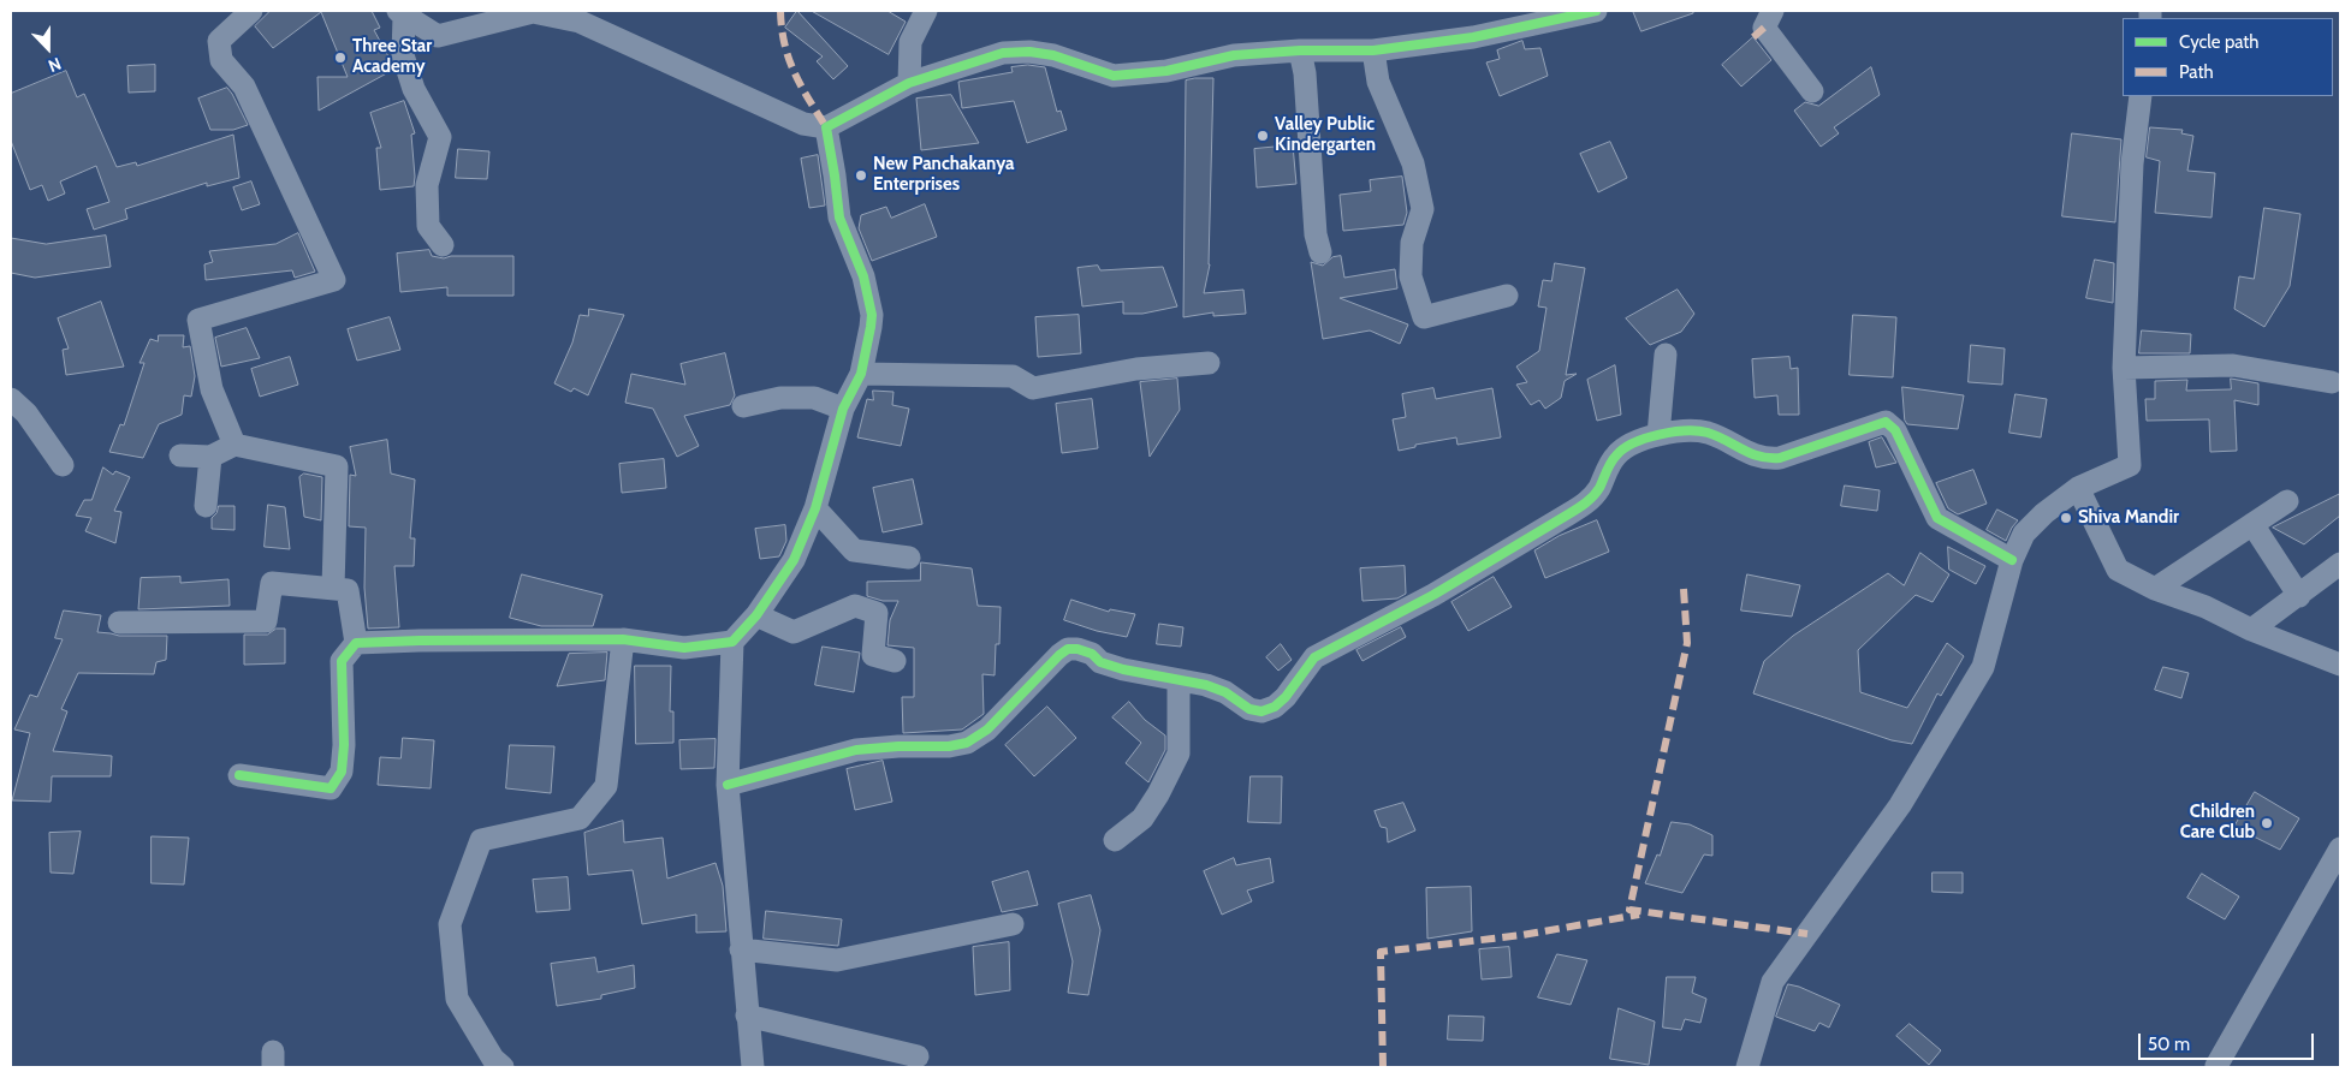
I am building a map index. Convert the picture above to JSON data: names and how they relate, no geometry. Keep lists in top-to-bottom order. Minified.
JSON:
{"places":["Three Star Academy","Valley Public Kindergarten","New Panchakanya Enterprises","Shiva Mandir","Children Care Club"],"legend":["Cycle path","Path"],"scale_bar":"50 m","north":"bottom"}
